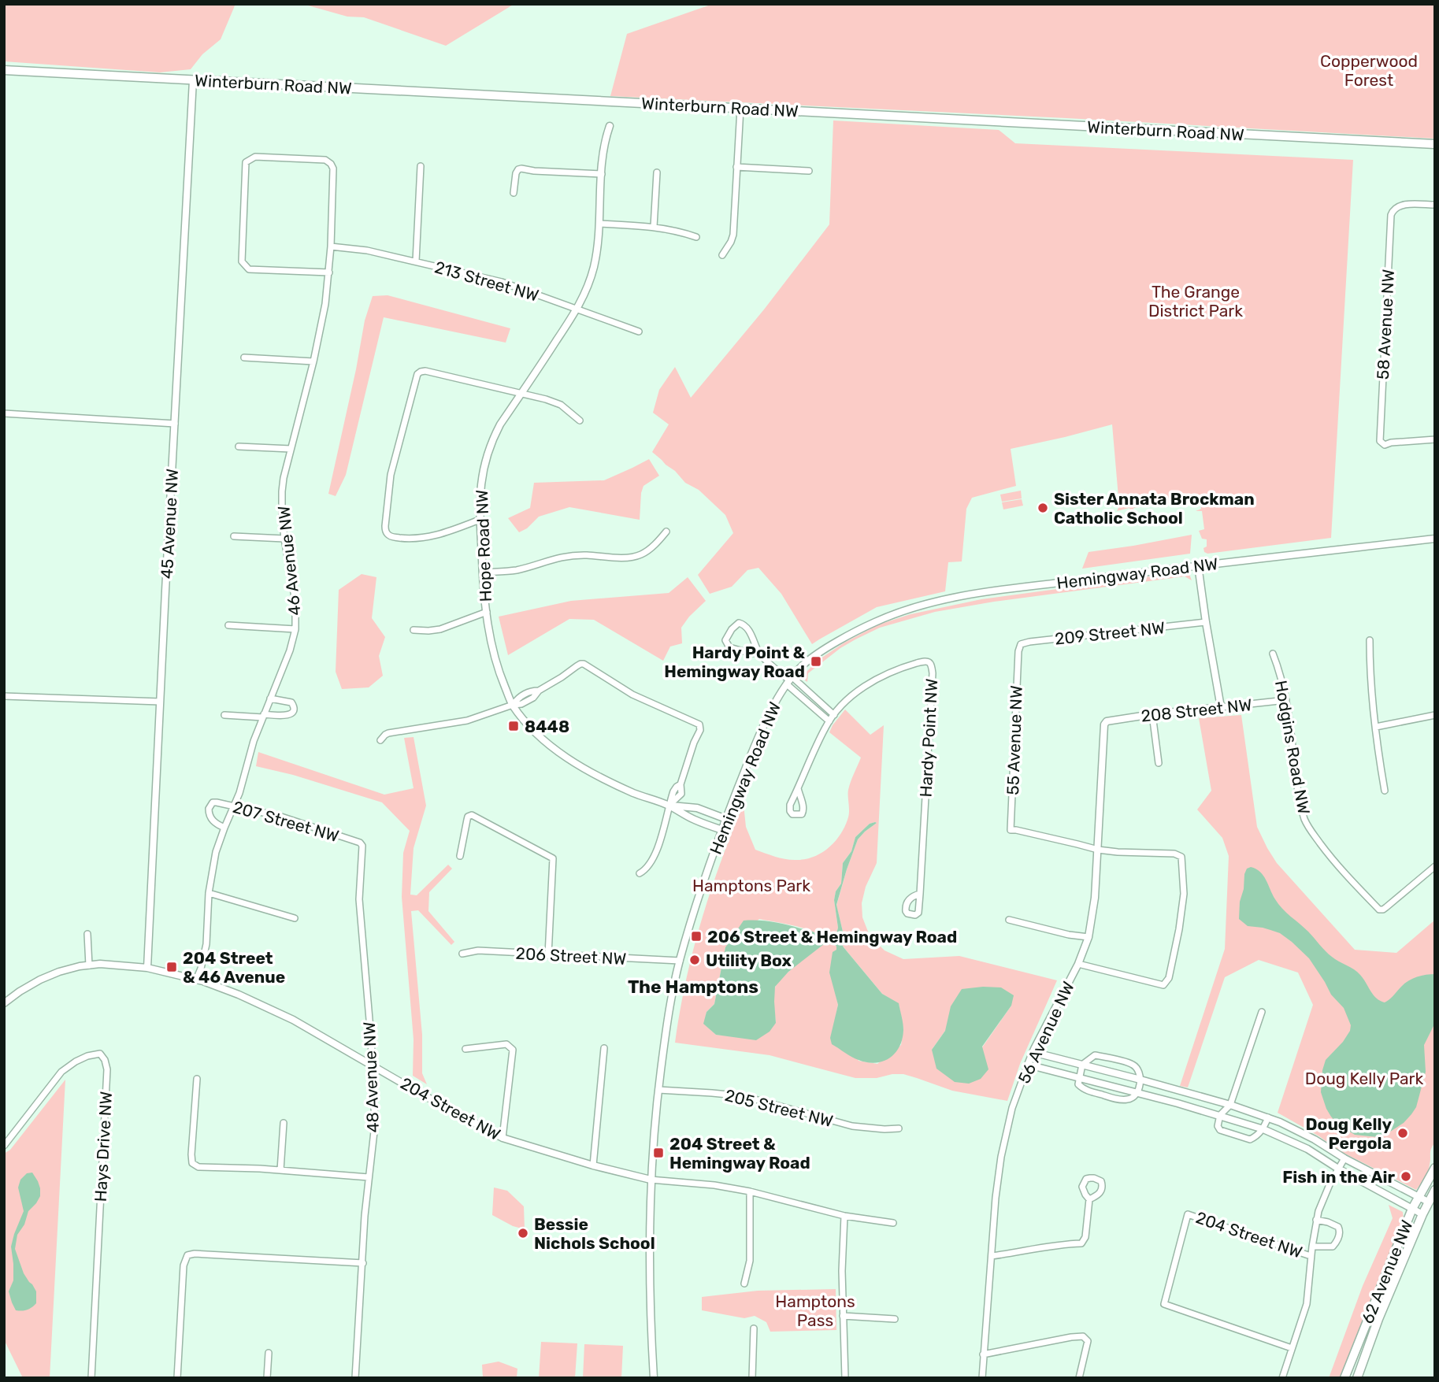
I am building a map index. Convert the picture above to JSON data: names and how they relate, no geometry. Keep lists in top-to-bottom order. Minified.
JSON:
{"streets":{"main road":["Winterburn Road NW","62 Avenue NW"],"street":["213 Street NW","58 Avenue NW","45 Avenue NW","Hope Road NW","46 Avenue NW","Hemingway Road NW","209 Street NW","208 Street NW","Hardy Point NW","55 Avenue NW","Hodgins Road NW","207 Street NW","206 Street NW","56 Avenue NW","48 Avenue NW","205 Street NW","204 Street NW","Hays Drive NW"]},"crossings":[["Winterburn Road NW","45 Avenue NW"],["213 Street NW","Hope Road NW"],["213 Street NW","46 Avenue NW"],["45 Avenue NW","204 Street NW"],["Hope Road NW","Hemingway Road NW"],["46 Avenue NW","207 Street NW"],["46 Avenue NW","204 Street NW"],["Hemingway Road NW","206 Street NW"],["Hemingway Road NW","205 Street NW"],["Hemingway Road NW","204 Street NW"],["209 Street NW","55 Avenue NW"],["208 Street NW","Hodgins Road NW"],["208 Street NW","56 Avenue NW"],["55 Avenue NW","56 Avenue NW"],["207 Street NW","48 Avenue NW"],["48 Avenue NW","204 Street NW"]],"districts":["The Hamptons"],"parks":["Copperwood Forest","The Grange District Park","Hamptons Park","Doug Kelly Park","Hamptons Pass"],"places":{"other":["Sister Annata Brockman Catholic School","Utility Box","Doug Kelly Pergola","Fish in the Air","Bessie Nichols School"],"transit":["Hardy Point & Hemingway Road","8448","206 Street & Hemingway Road","204 Street & 46 Avenue","204 Street & Hemingway Road"]}}
